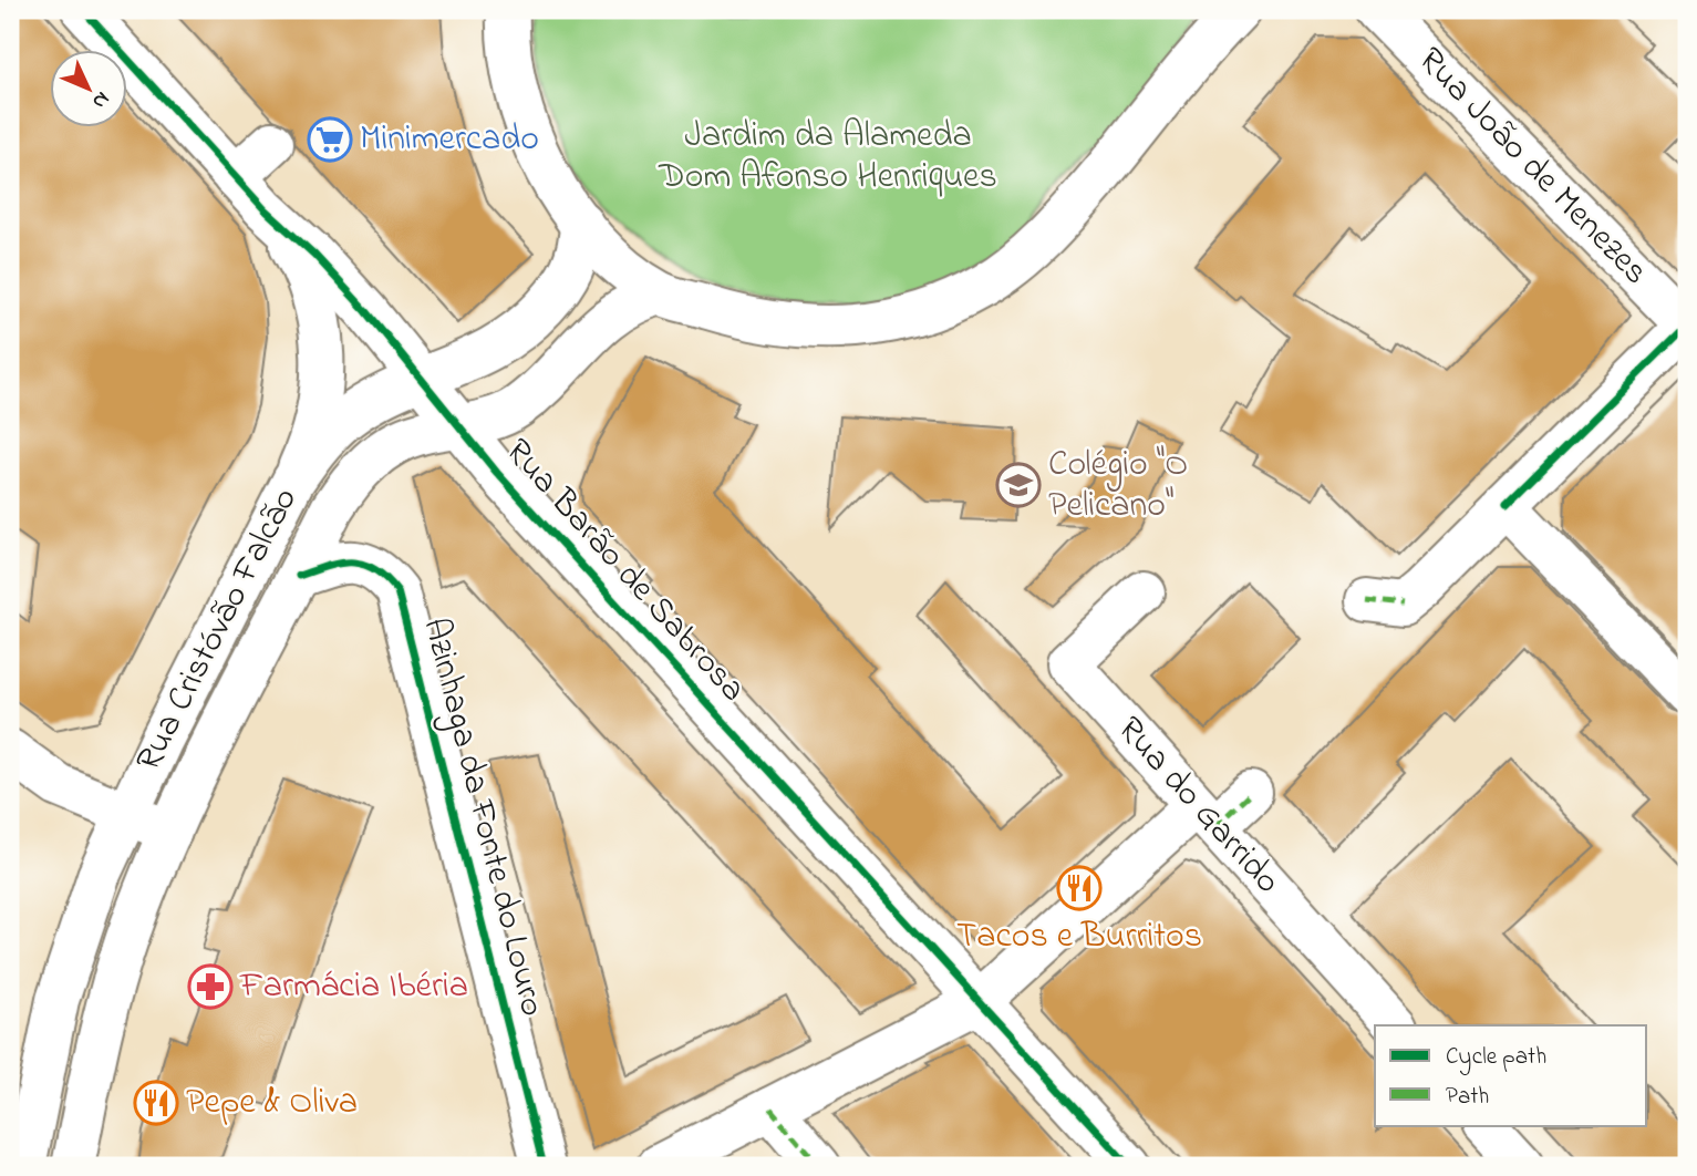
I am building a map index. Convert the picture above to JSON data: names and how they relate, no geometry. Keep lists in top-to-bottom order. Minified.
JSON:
{"streets":{"street":["Rua João de Menezes","Rua Barão de Sabrosa","Rua Cristóvão Falcão","Rua do Garrido","Azinhaga da Fonte do Louro"]},"crossings":[["Rua Barão de Sabrosa","Rua Cristóvão Falcão"],["Rua Cristóvão Falcão","Azinhaga da Fonte do Louro"]],"parks":["Jardim da Alameda Dom Afonso Henriques"],"places":{"supermarket":["Minimercado"],"school or university":["Colégio \"O Pelicano\""],"restaurant":["Tacos e Burritos","Pepe & Oliva"],"pharmacy":["Farmácia Ibéria"]},"legend":["Cycle path","Path"],"north":"bottom right"}
